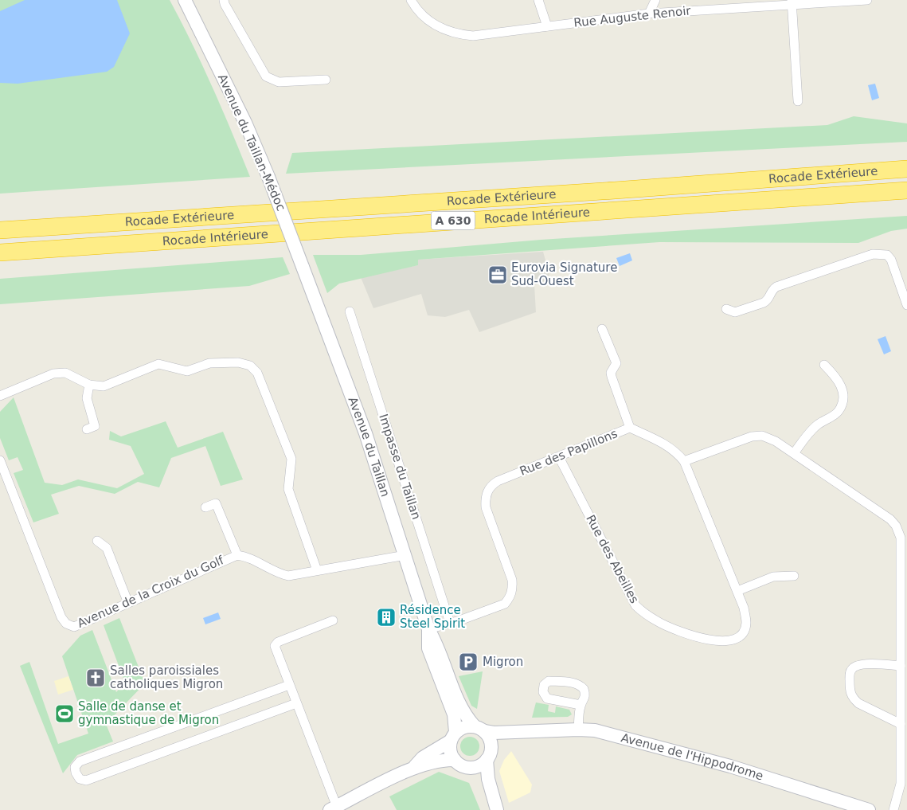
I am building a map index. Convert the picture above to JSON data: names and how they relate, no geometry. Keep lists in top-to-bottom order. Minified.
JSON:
{"streets":{"highway":["Rocade Extérieure","Rocade Intérieure","A 630"],"street":["Rue Auguste Renoir","Avenue du Taillan-Médoc","Avenue du Taillan","Rue des Papillons","Impasse du Taillan","Rue des Abeilles","Avenue de la Croix du Golf","Avenue de l'Hippodrome"]},"crossings":[["Avenue du Taillan-Médoc","Avenue du Taillan"],["Avenue du Taillan","Rue des Papillons"],["Avenue du Taillan","Avenue de la Croix du Golf"],["Avenue du Taillan","Avenue de l'Hippodrome"],["Rue des Papillons","Impasse du Taillan"],["Rue des Papillons","Rue des Abeilles"]],"places":{"office":["Eurovia Signature Sud-Ouest"],"building":["Résidence Steel Spirit"],"parking":["Migron"],"church":["Salles paroissiales catholiques Migron"],"sports":["Salle de danse et gymnastique de Migron"]}}
